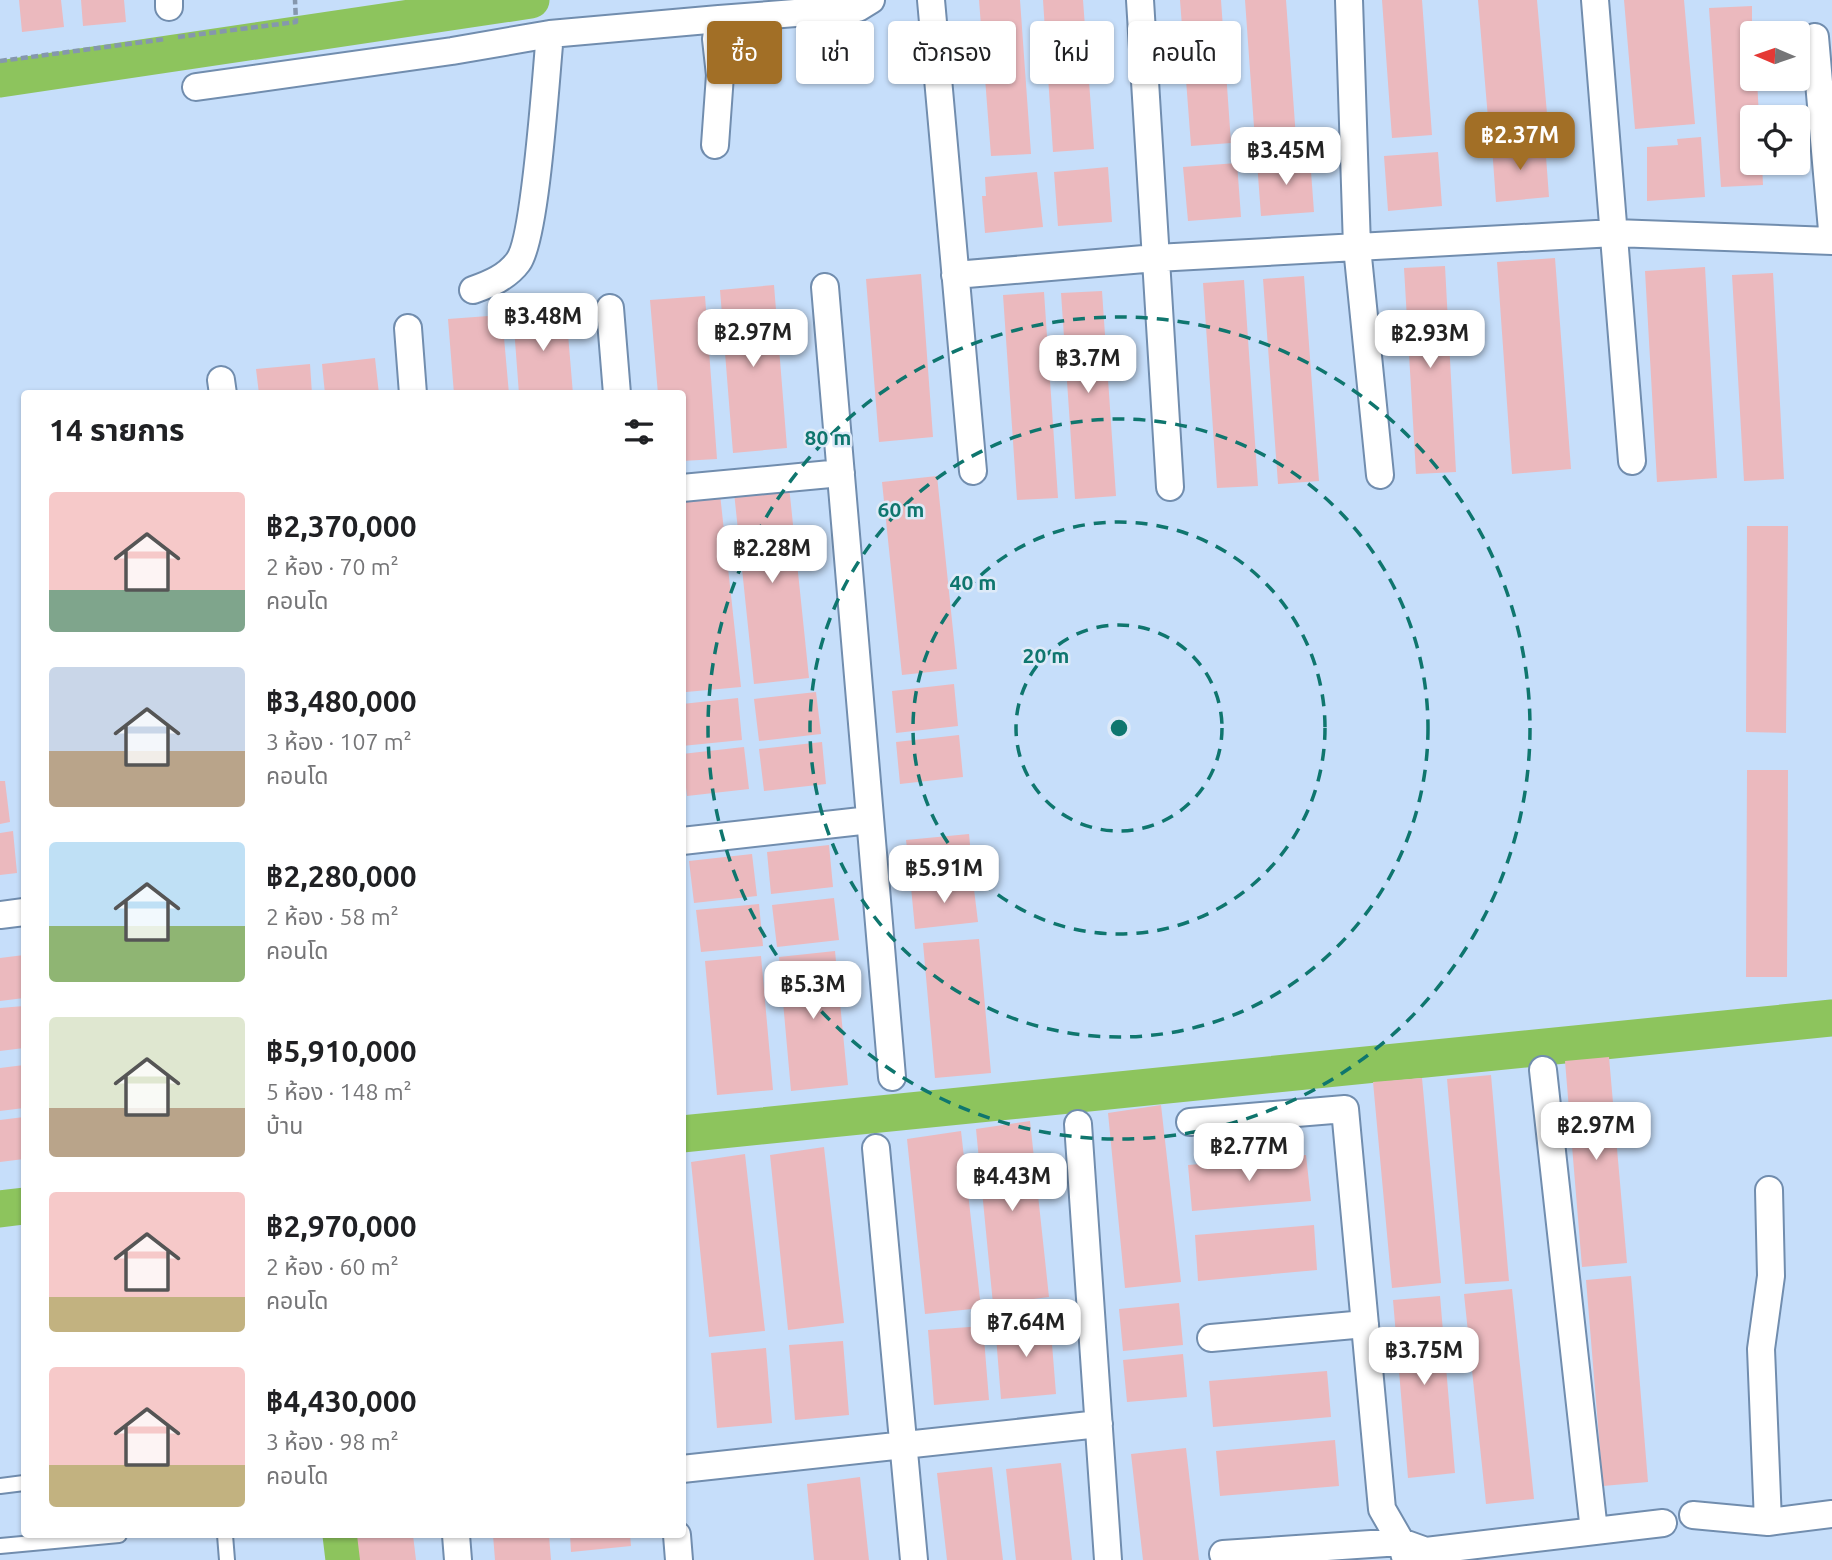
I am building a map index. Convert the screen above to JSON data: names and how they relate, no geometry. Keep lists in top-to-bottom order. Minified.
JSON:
{"north":"left","page":{"chip":["ซื้อ","เช่า","ตัวกรอง","ใหม่","คอนโด"],"price":["฿2.37M","฿3.45M","฿3.48M","฿2.97M","฿2.93M","฿3.7M","฿2.28M","฿5.91M","฿5.3M","฿2.97M","฿2.77M","฿4.43M","฿7.64M","฿3.75M"],"heading":"14 รายการ","list":[{"name":"฿2,370,000","note":"2 ห้อง · 70 m² · คอนโด"},{"name":"฿3,480,000","note":"3 ห้อง · 107 m² · คอนโด"},{"name":"฿2,280,000","note":"2 ห้อง · 58 m² · คอนโด"},{"name":"฿5,910,000","note":"5 ห้อง · 148 m² · บ้าน"},{"name":"฿2,970,000","note":"2 ห้อง · 60 m² · คอนโด"},{"name":"฿4,430,000","note":"3 ห้อง · 98 m² · คอนโด"}]},"rings":["80 m","60 m","40 m","20 m"]}
